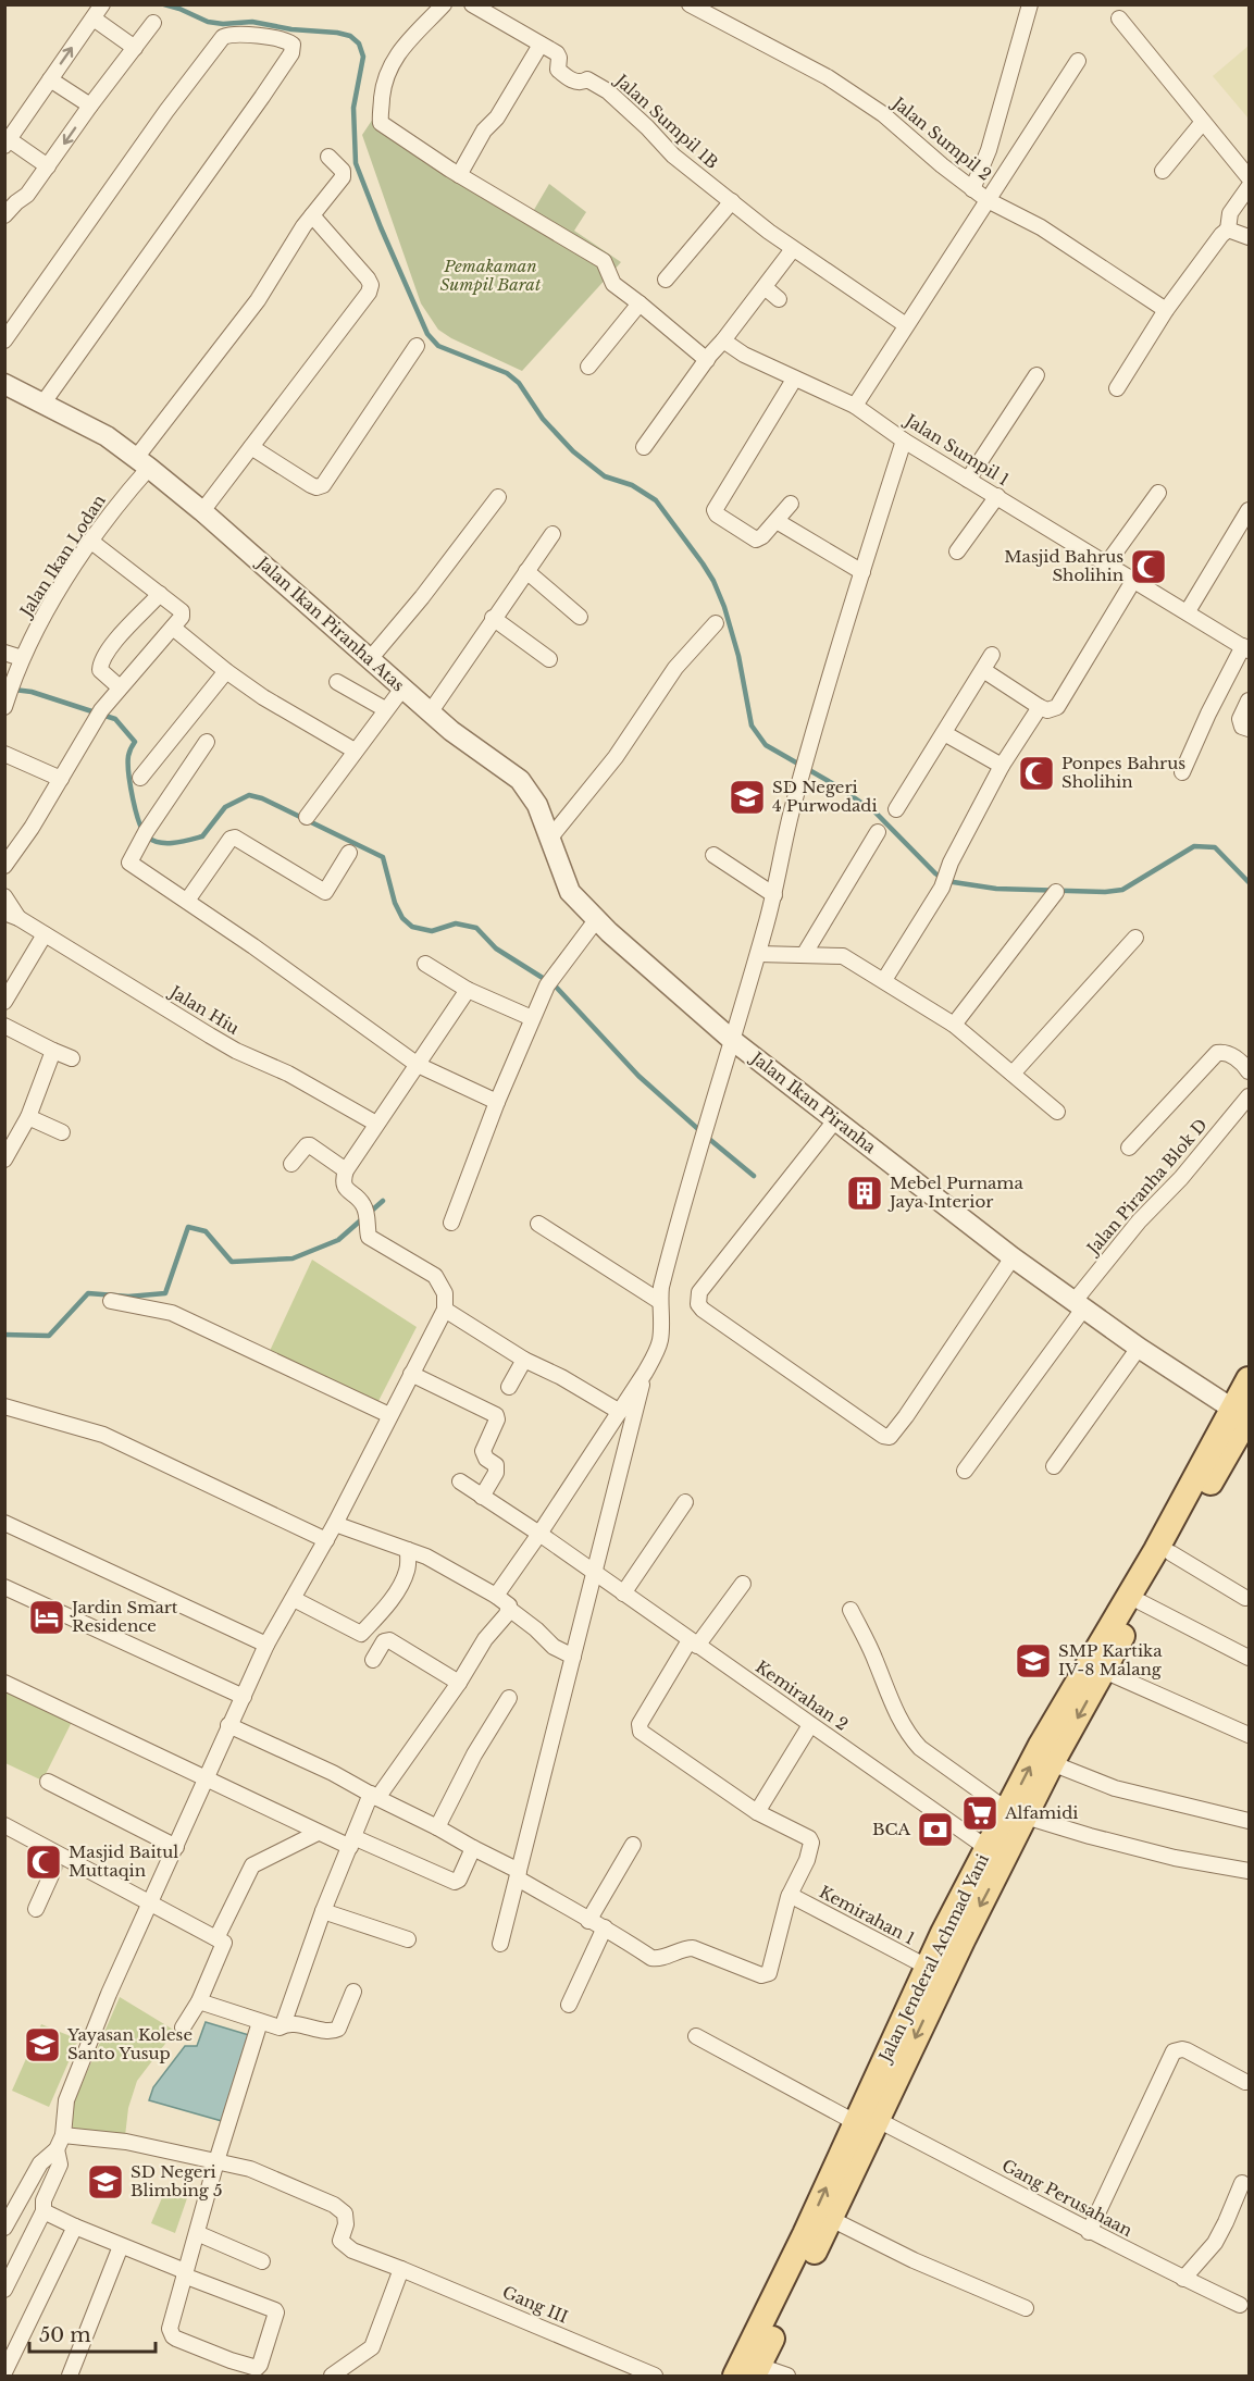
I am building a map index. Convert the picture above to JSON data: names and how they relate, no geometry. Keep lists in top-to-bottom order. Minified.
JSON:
{"streets":{"main road":["Jalan Jenderal Achmad Yani"],"street":["Jalan Sumpil 1B","Jalan Sumpil 2","Jalan Sumpil 1","Jalan Ikan Lodan","Jalan Ikan Piranha Atas","Jalan Hiu","Jalan Ikan Piranha","Jalan Piranha Blok D","Kemirahan 2","Kemirahan 1","Gang Perusahaan","Gang III"]},"crossings":[["Jalan Ikan Lodan","Jalan Ikan Piranha Atas"],["Jalan Ikan Piranha Atas","Jalan Ikan Piranha"],["Jalan Ikan Piranha","Jalan Piranha Blok D"],["Jalan Ikan Piranha","Jalan Jenderal Achmad Yani"],["Kemirahan 2","Jalan Jenderal Achmad Yani"],["Kemirahan 1","Jalan Jenderal Achmad Yani"],["Jalan Jenderal Achmad Yani","Gang Perusahaan"]],"parks":["Pemakaman Sumpil Barat"],"places":{"mosque":["Masjid Bahrus Sholihin","Ponpes Bahrus Sholihin","Masjid Baitul Muttaqin"],"school or university":["SD Negeri 4 Purwodadi","SMP Kartika IV-8 Malang","Yayasan Kolese Santo Yusup","SD Negeri Blimbing 5"],"building":["Mebel Purnama Jaya Interior"],"hotel":["Jardin Smart Residence"],"supermarket":["Alfamidi"],"bank":["BCA"]},"scale_bar":"50 m"}
